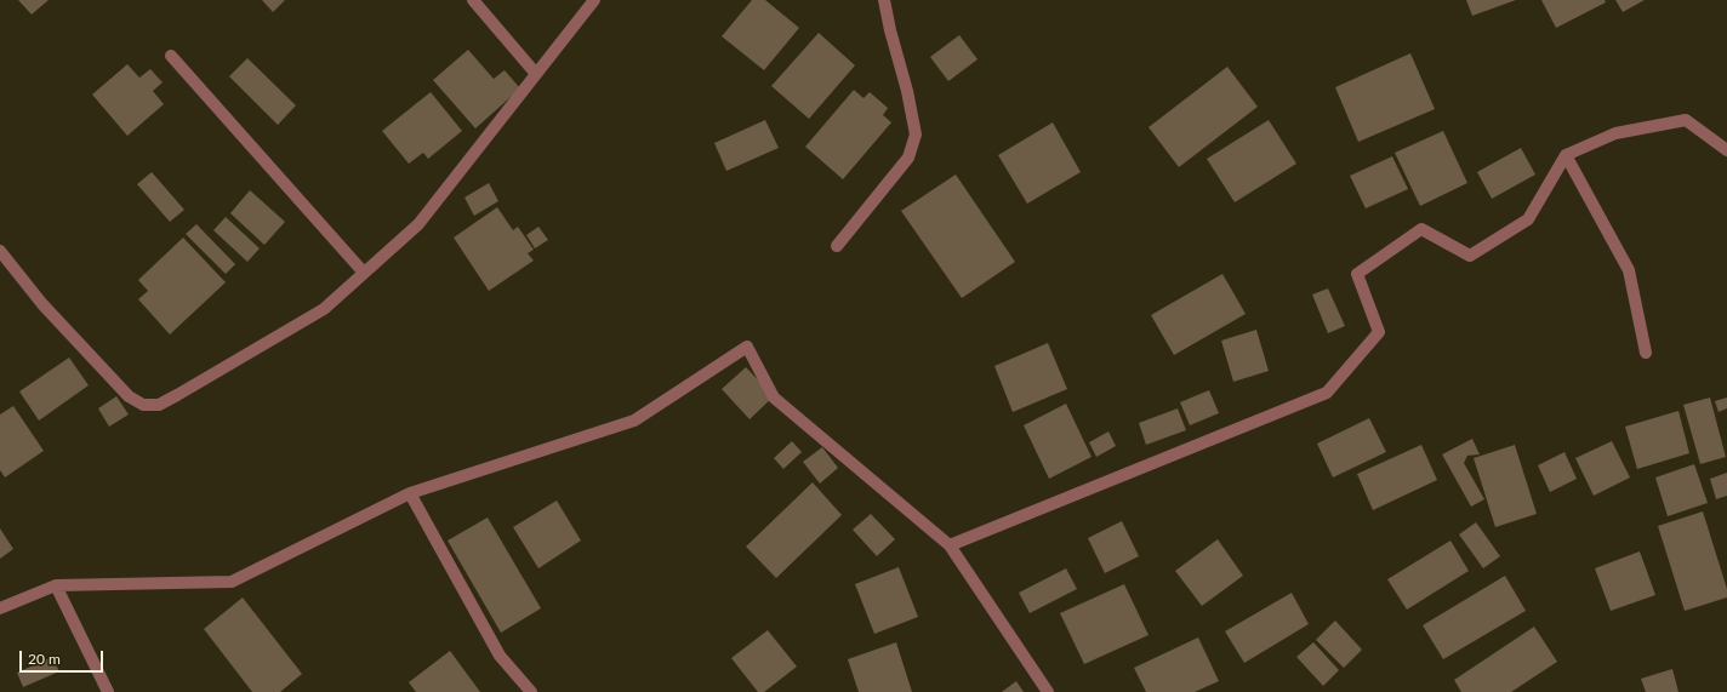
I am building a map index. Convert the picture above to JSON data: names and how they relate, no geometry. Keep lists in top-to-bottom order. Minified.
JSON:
{"scale_bar":"20 m"}
